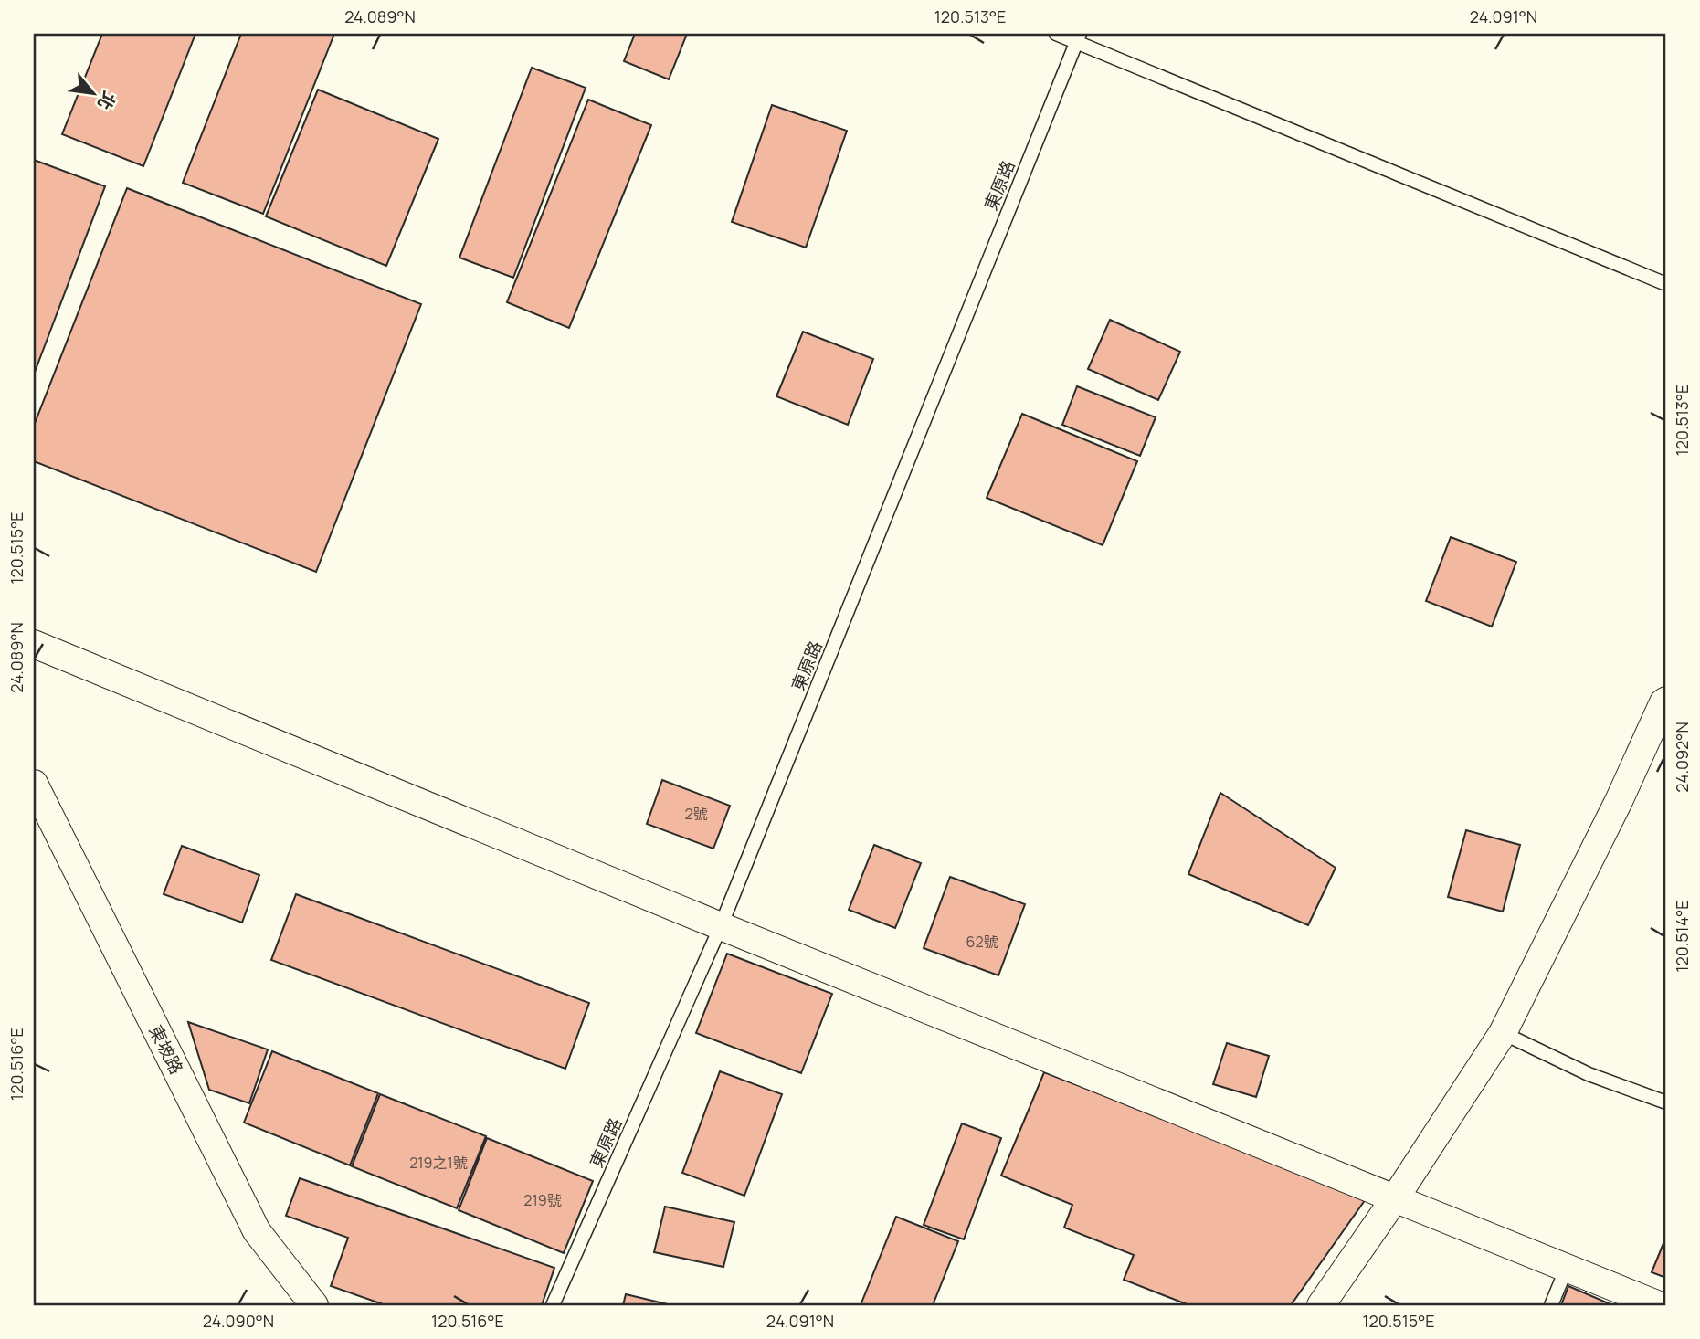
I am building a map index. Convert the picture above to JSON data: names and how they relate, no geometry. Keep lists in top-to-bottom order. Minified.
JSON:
{"streets":{"street":["東坡路"],"lane":["東原路"]},"house_numbers":["2號","62號","219之1號","219號"],"north":"bottom right","coordinates":["24.089°N","120.513°E","24.091°N","120.515°E","24.092°N","120.514°E","120.516°E","24.090°N"]}
